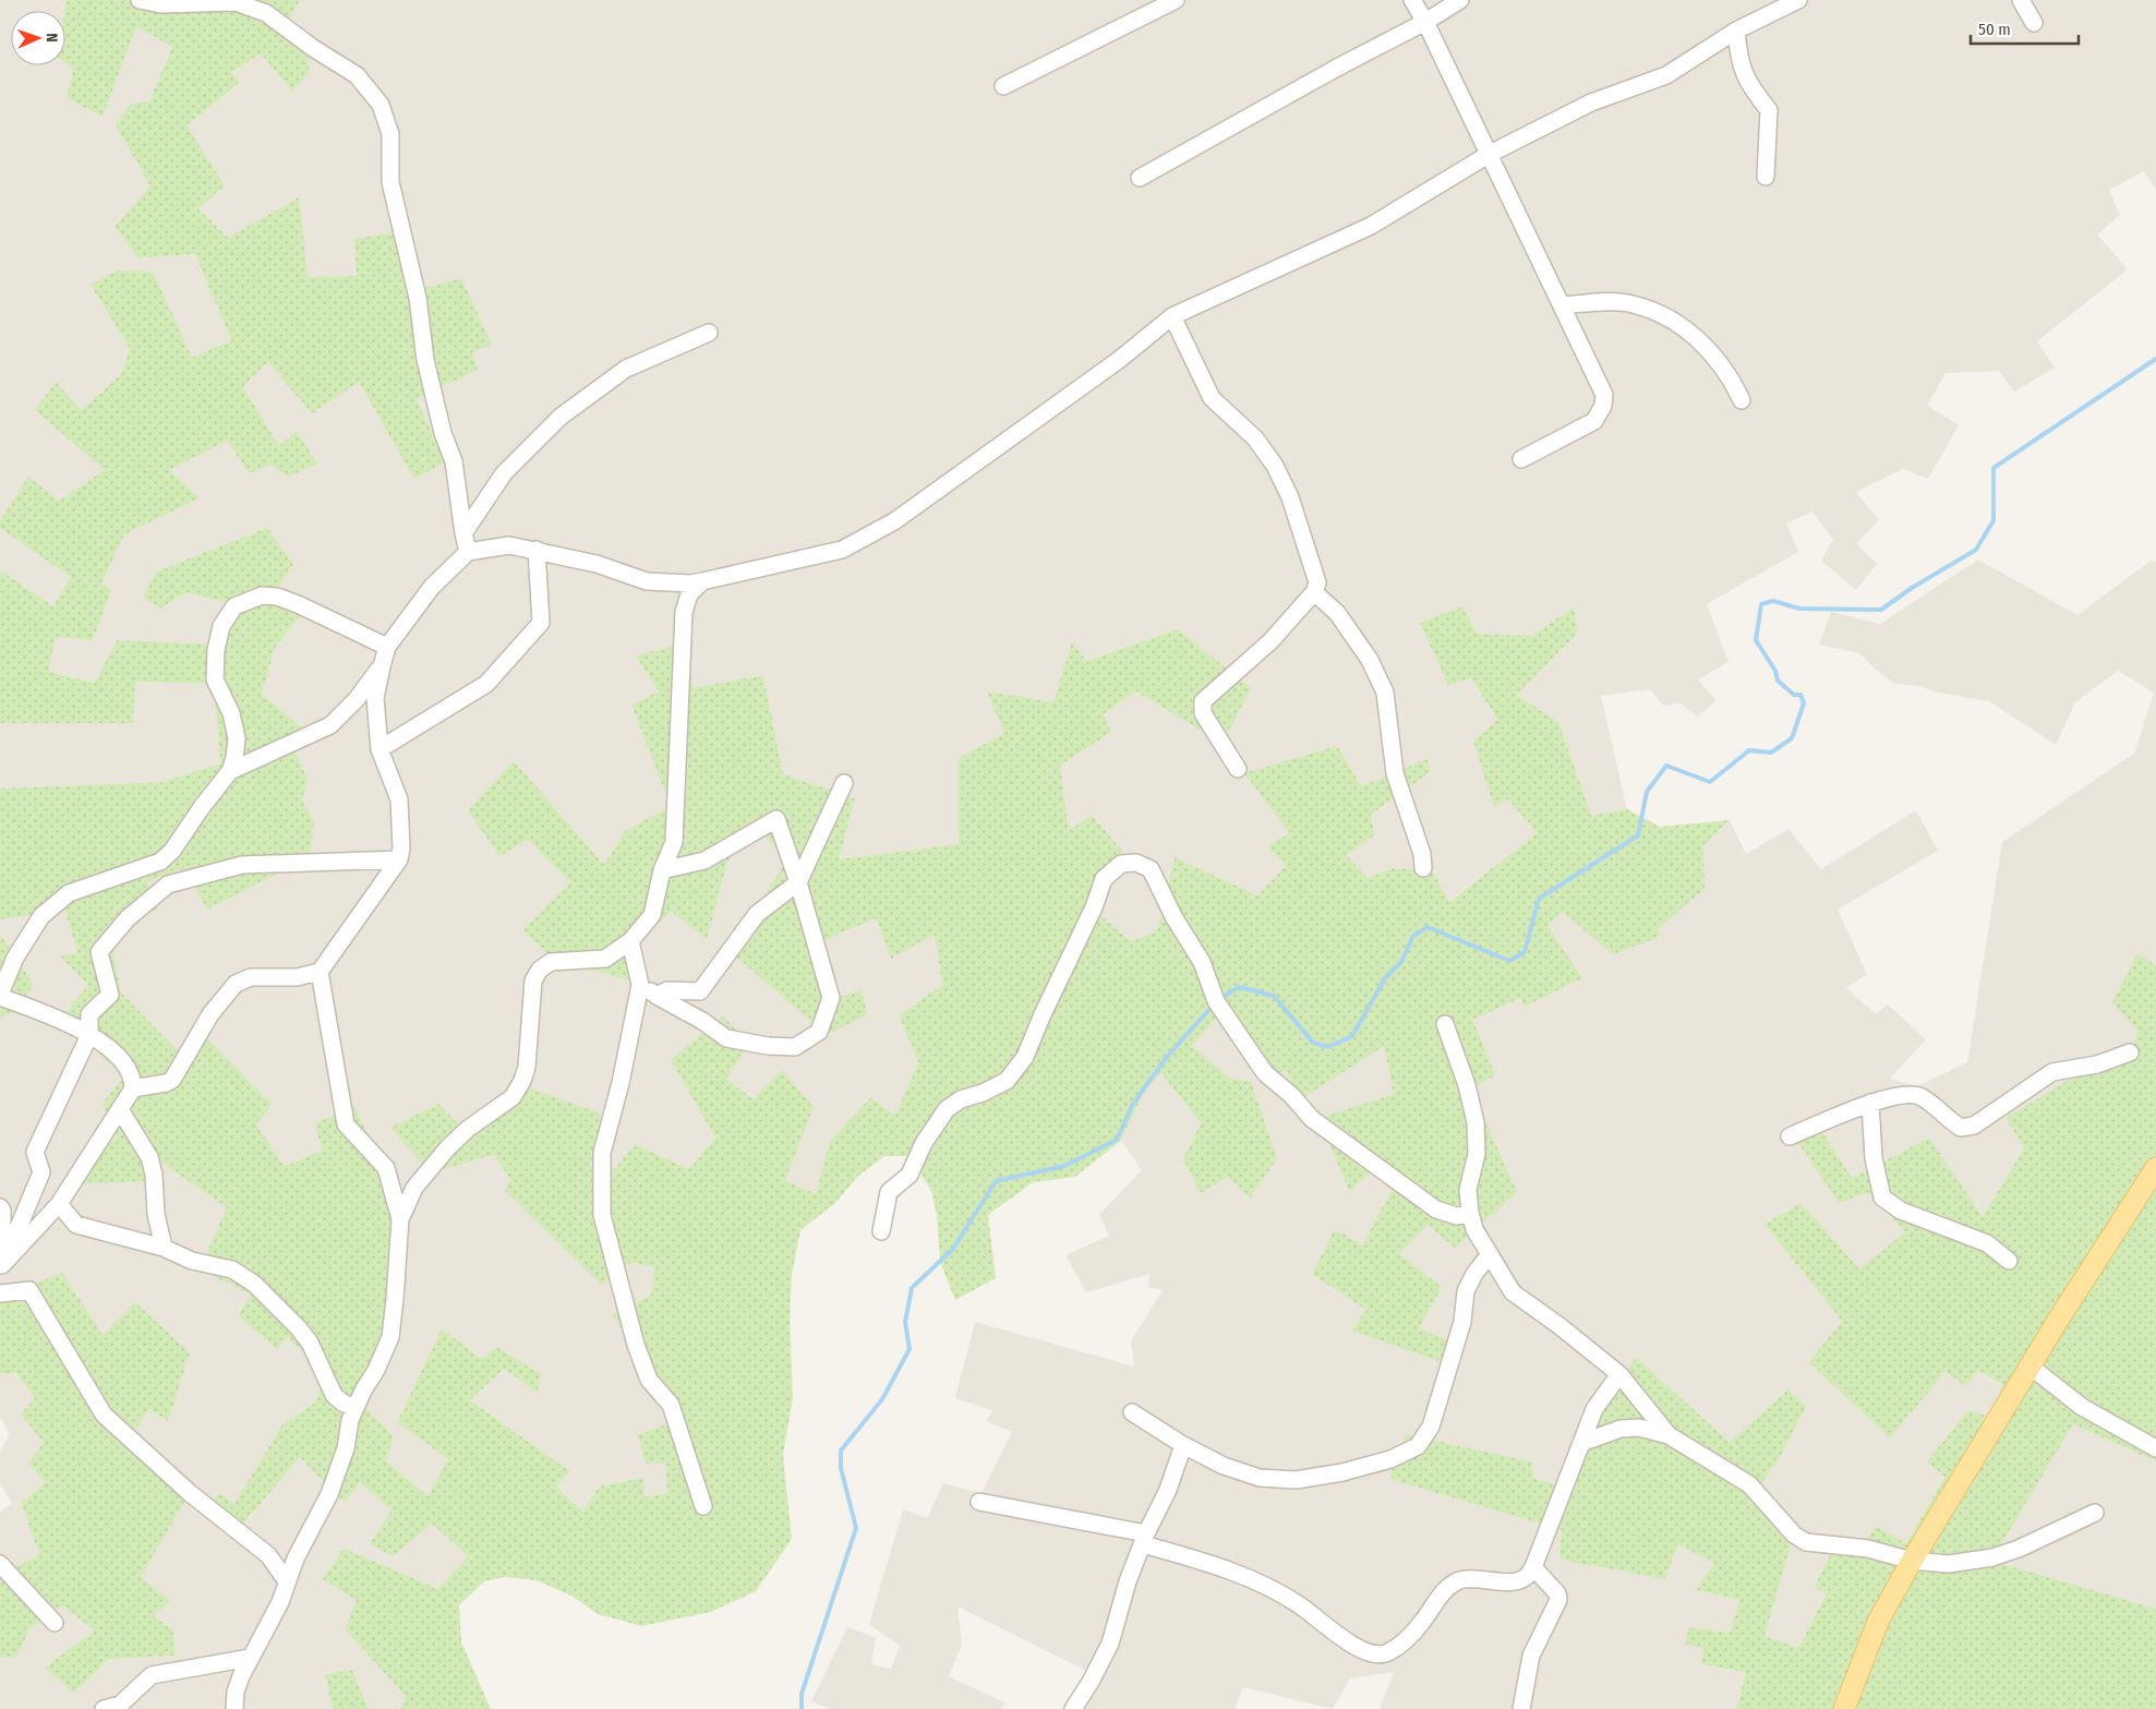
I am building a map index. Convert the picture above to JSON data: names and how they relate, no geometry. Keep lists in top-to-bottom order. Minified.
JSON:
{"scale_bar":"50 m","north":"right"}
